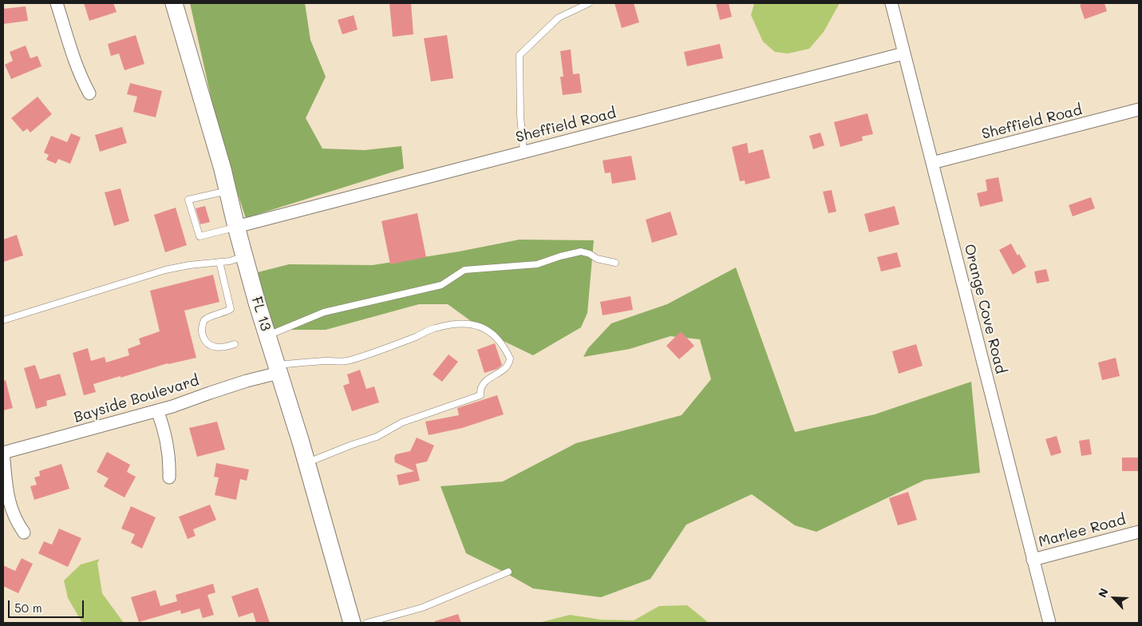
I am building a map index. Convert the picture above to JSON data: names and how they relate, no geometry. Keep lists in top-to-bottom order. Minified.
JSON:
{"streets":{"main road":["FL 13"],"street":["Sheffield Road","Orange Cove Road","Bayside Boulevard","Marlee Road"]},"crossings":[["Sheffield Road","Orange Cove Road"],["Sheffield Road","FL 13"],["Orange Cove Road","Marlee Road"],["FL 13","Bayside Boulevard"]],"scale_bar":"50 m","north":"top left"}
